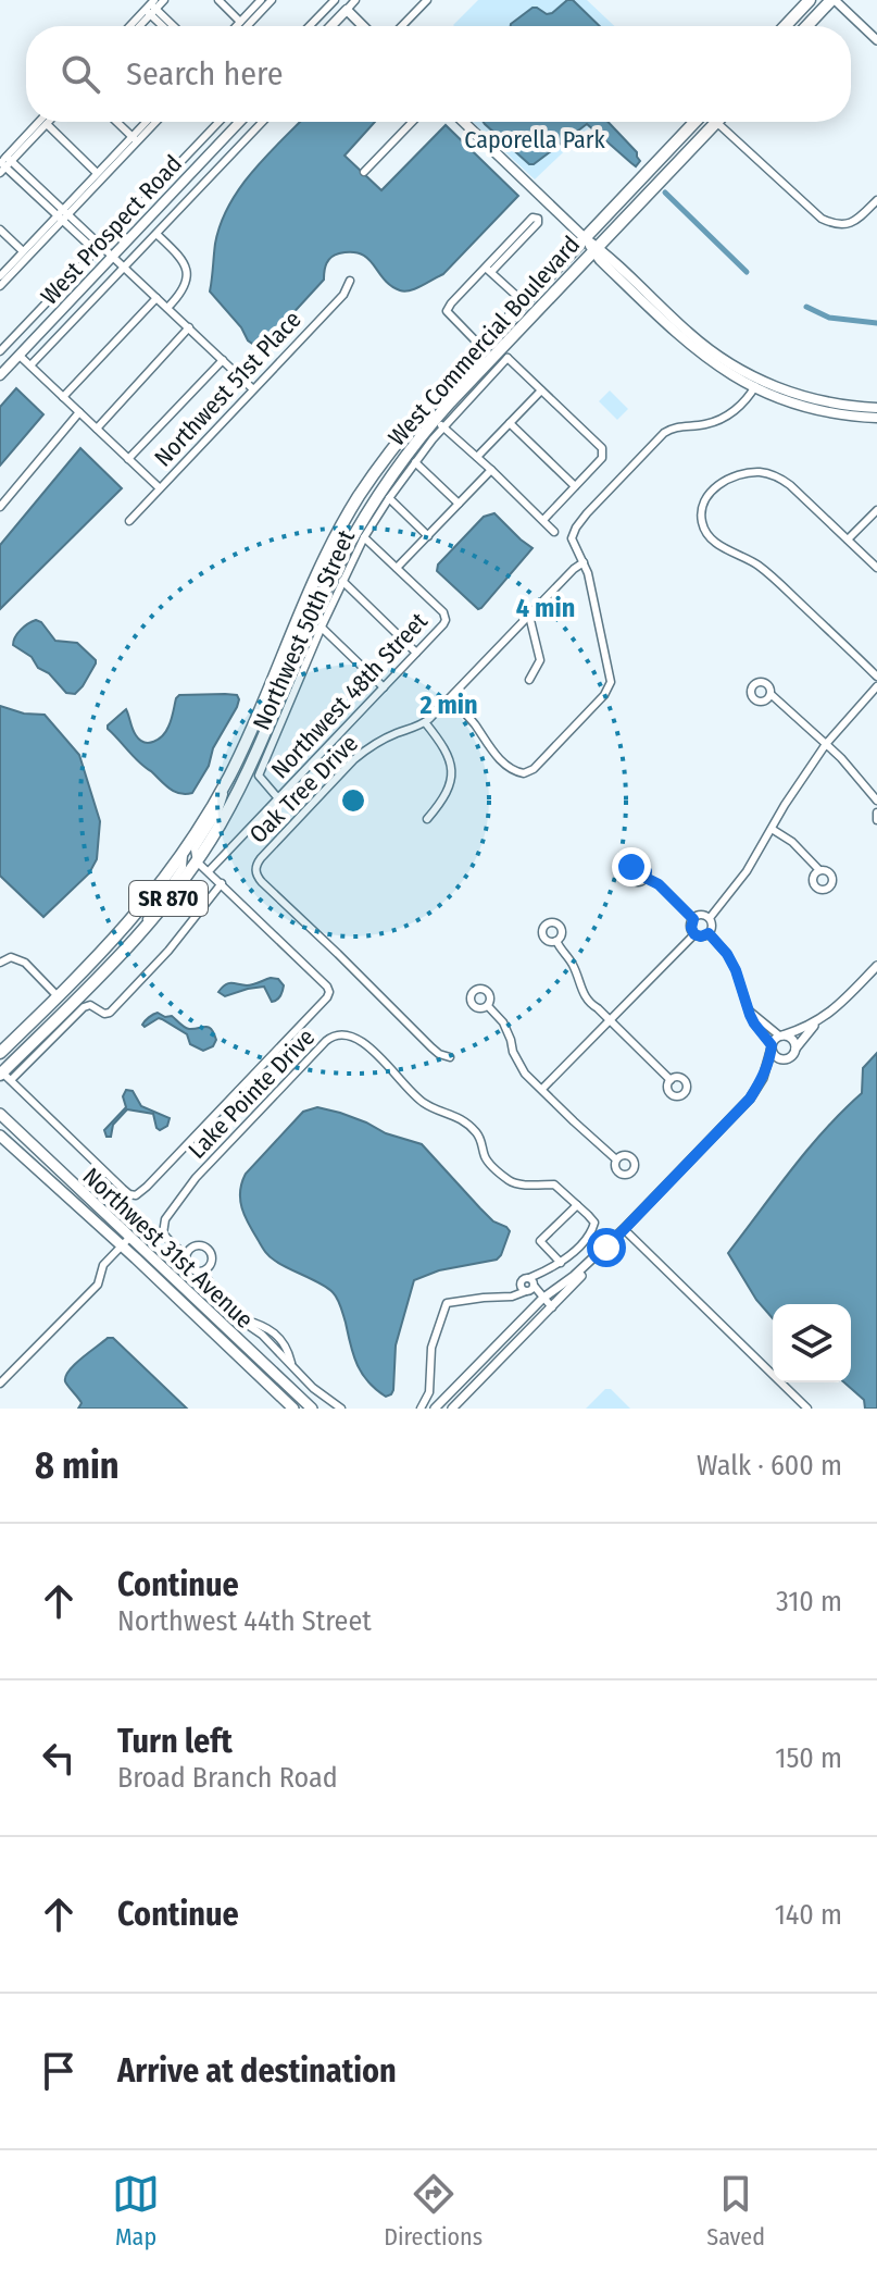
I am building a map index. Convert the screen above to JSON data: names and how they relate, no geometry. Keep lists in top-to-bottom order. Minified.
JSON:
{"streets":{"highway":["West Commercial Boulevard","SR 870"],"main road":["West Prospect Road","Northwest 31st Avenue"],"street":["Northwest 51st Place","Northwest 50th Street","Northwest 48th Street","Oak Tree Drive","Lake Pointe Drive"]},"crossings":[["West Commercial Boulevard","Northwest 50th Street"],["Northwest 50th Street","Northwest 48th Street"]],"parks":["Caporella Park"],"page":{"search":"Search here","heading":["8 min","Walk · 600 m"],"list":[["Continue","Northwest 44th Street","310 m"],["Turn left","Broad Branch Road","150 m"],["Continue","140 m"],"Arrive at destination"],"nav":["Map","Directions","Saved"]},"rings":["4 min","2 min"]}
